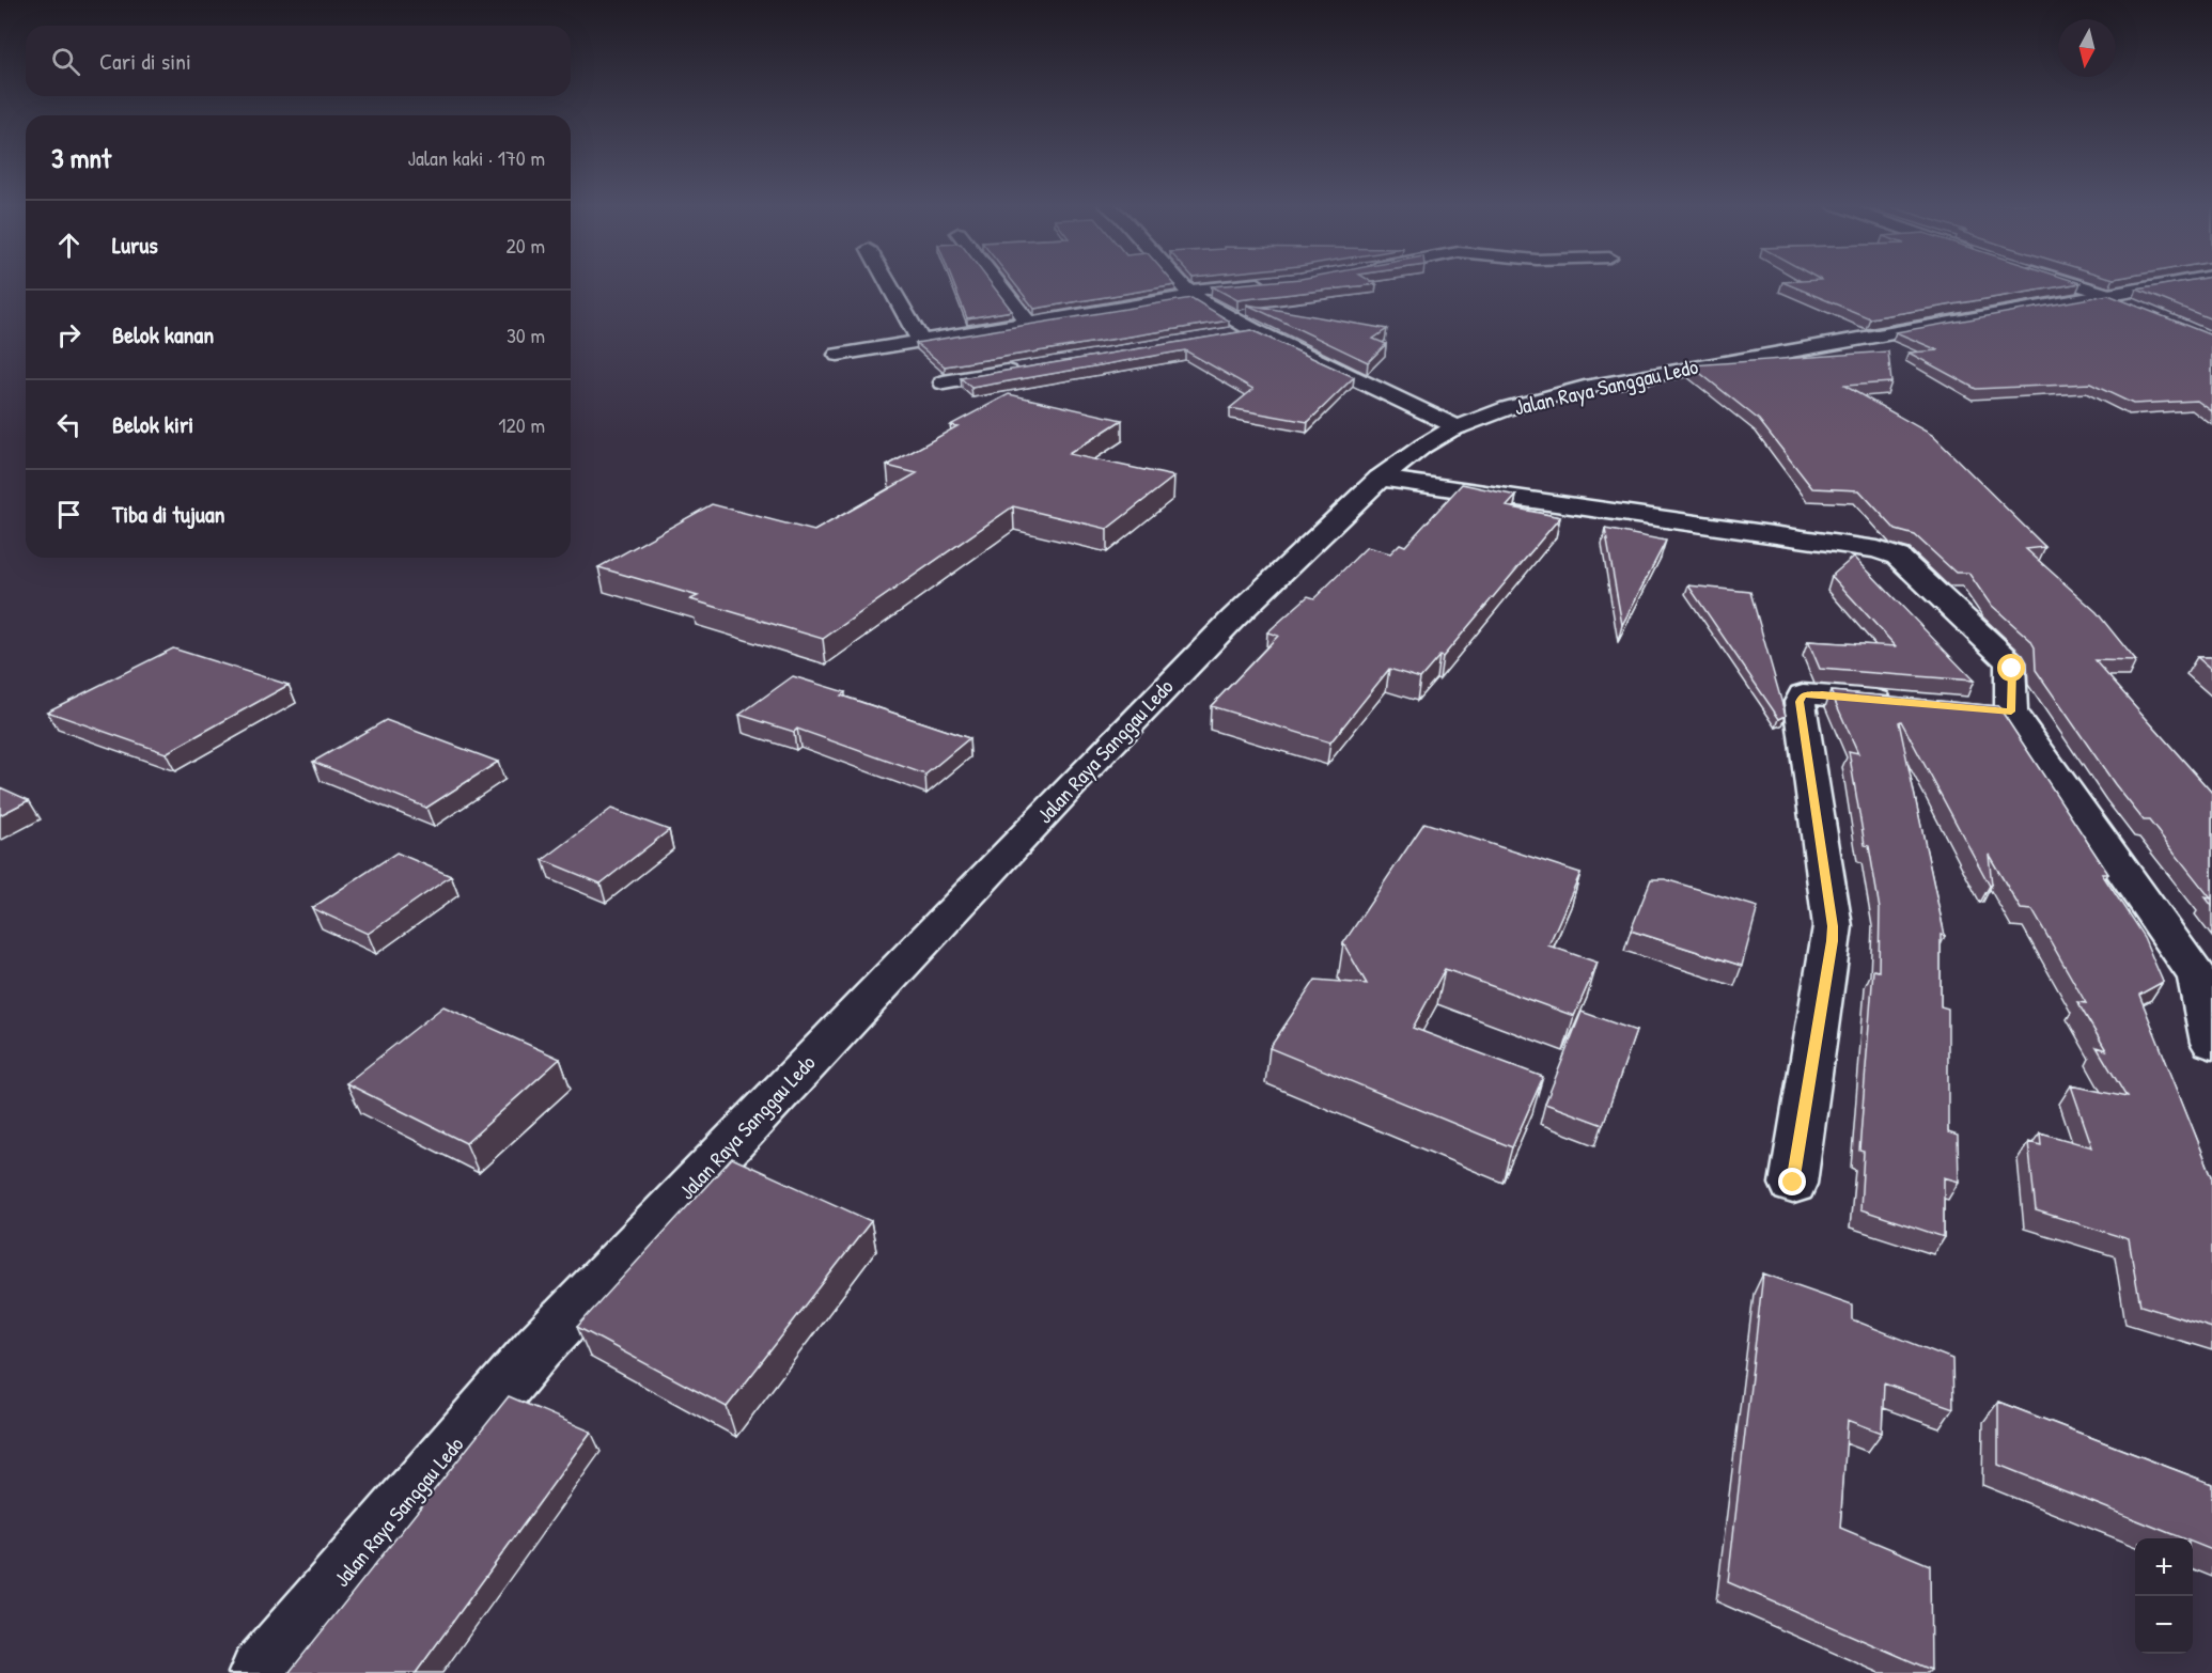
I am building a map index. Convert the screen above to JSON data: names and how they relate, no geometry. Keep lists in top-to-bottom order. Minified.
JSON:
{"streets":{"main road":["Jalan Raya Sanggau Ledo"]},"north":"bottom","page":{"search":"Cari di sini","heading":["3 mnt","Jalan kaki · 170 m"],"list":[["Lurus","20 m"],["Belok kanan","30 m"],["Belok kiri","120 m"],"Tiba di tujuan"],"map_buttons":["+","−"]}}
